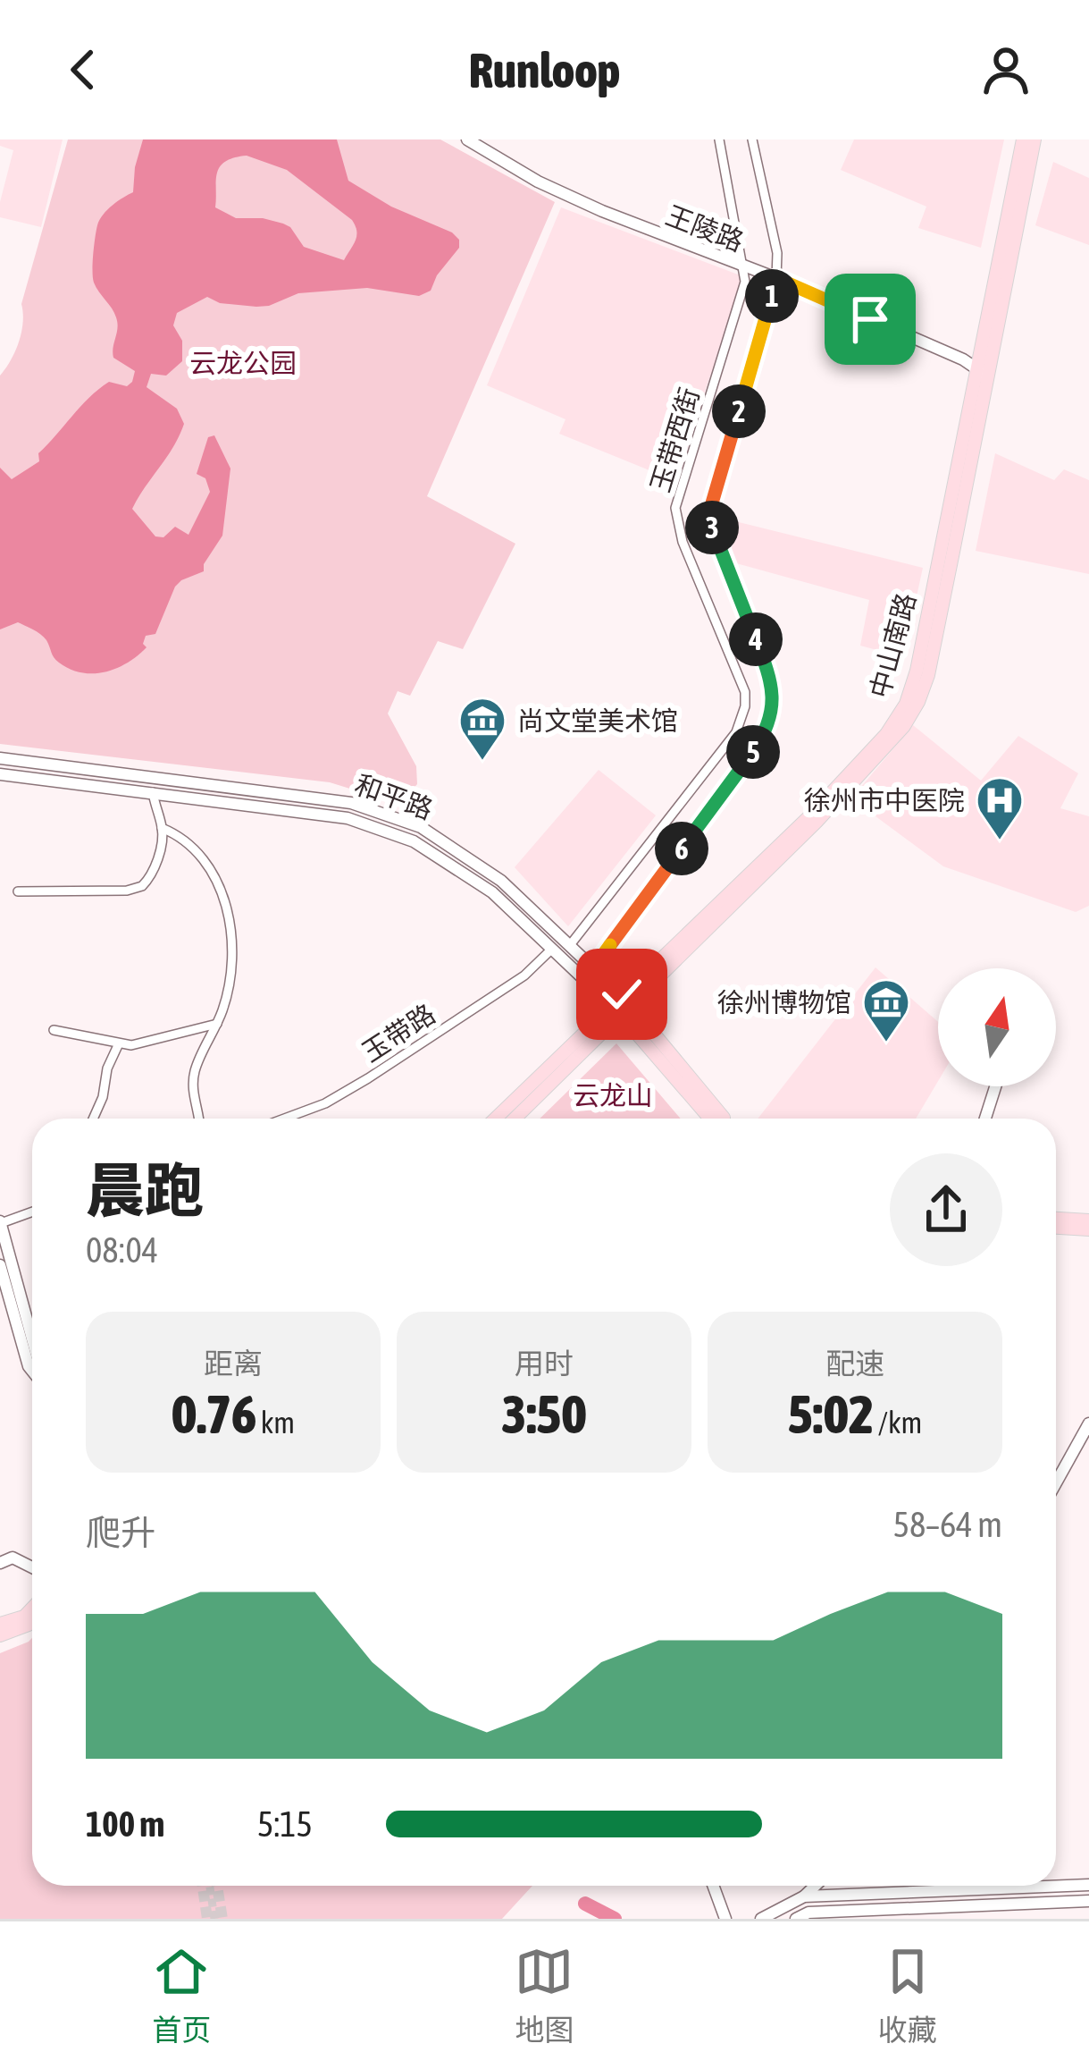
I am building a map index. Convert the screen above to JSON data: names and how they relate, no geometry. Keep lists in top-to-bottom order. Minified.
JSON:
{"streets":{"main road":["王陵路","中山南路","和平路"],"street":["玉带西街","玉带路"]},"crossings":[["王陵路","玉带西街"],["王陵路","中山南路"],["玉带西街","和平路"],["中山南路","和平路"],["和平路","玉带路"]],"parks":["云龙公园","云龙山"],"places":{"museum":["尚文堂美术馆","徐州博物馆"],"hospital":["徐州市中医院"]},"north":"top","page":{"header":"Runloop","pins":["1","2","3","4","5","6"],"heading":["晨跑","08:04"],"stats":[["距离","0.76 km"],["用时","3:50"],["配速","5:02 /km"]],"chart":["爬升","58–64 m"],"list":[{"name":"100 m","note":"5:15"}],"tabs":["首页","地图","收藏"]}}
